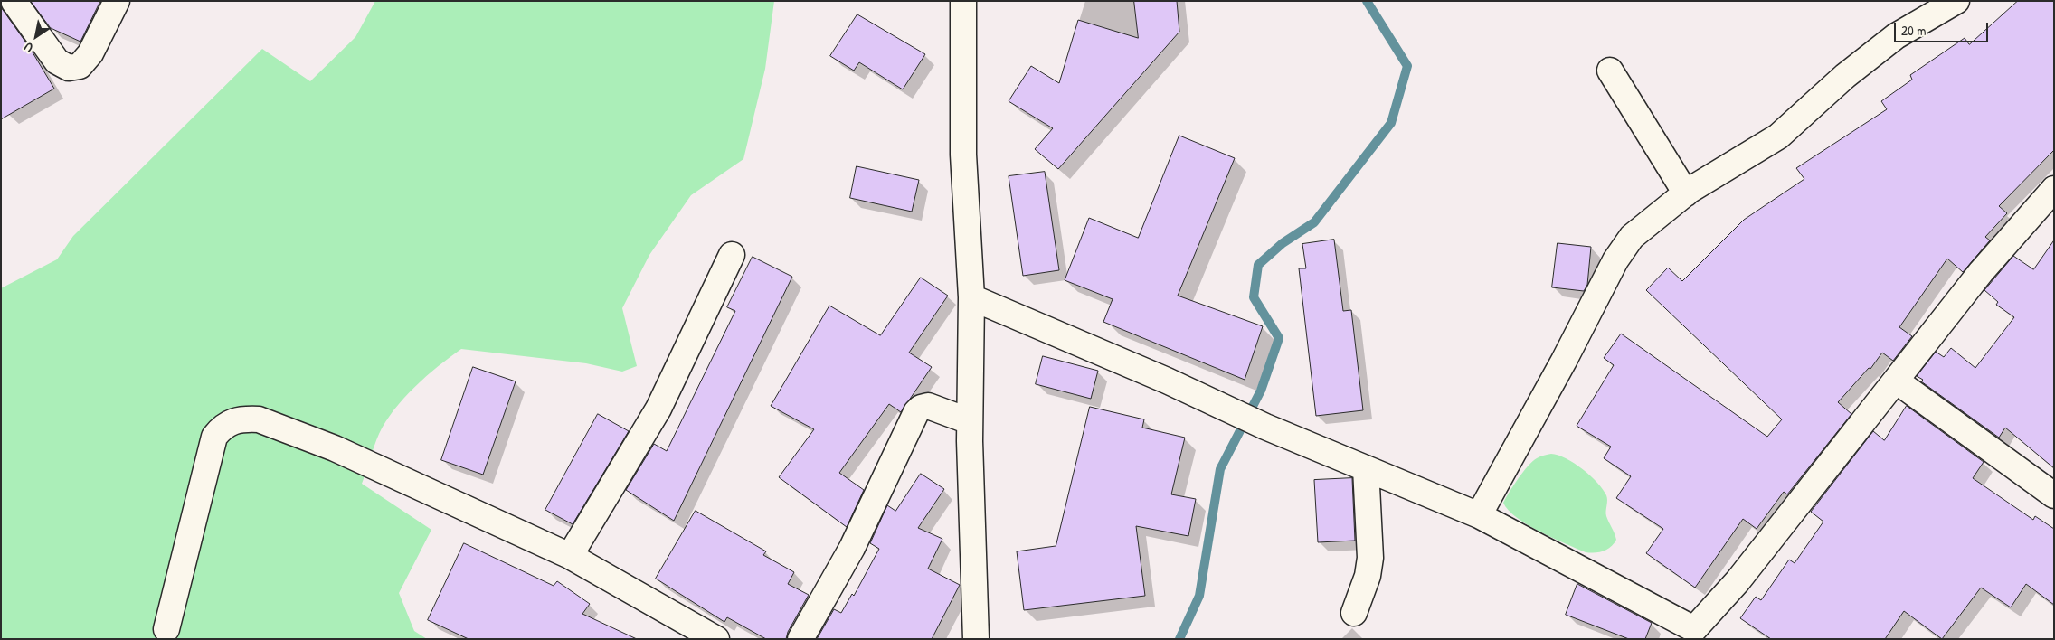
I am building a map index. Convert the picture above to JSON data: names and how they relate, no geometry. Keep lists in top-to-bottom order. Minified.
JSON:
{"scale_bar":"20 m","north":"bottom left"}
